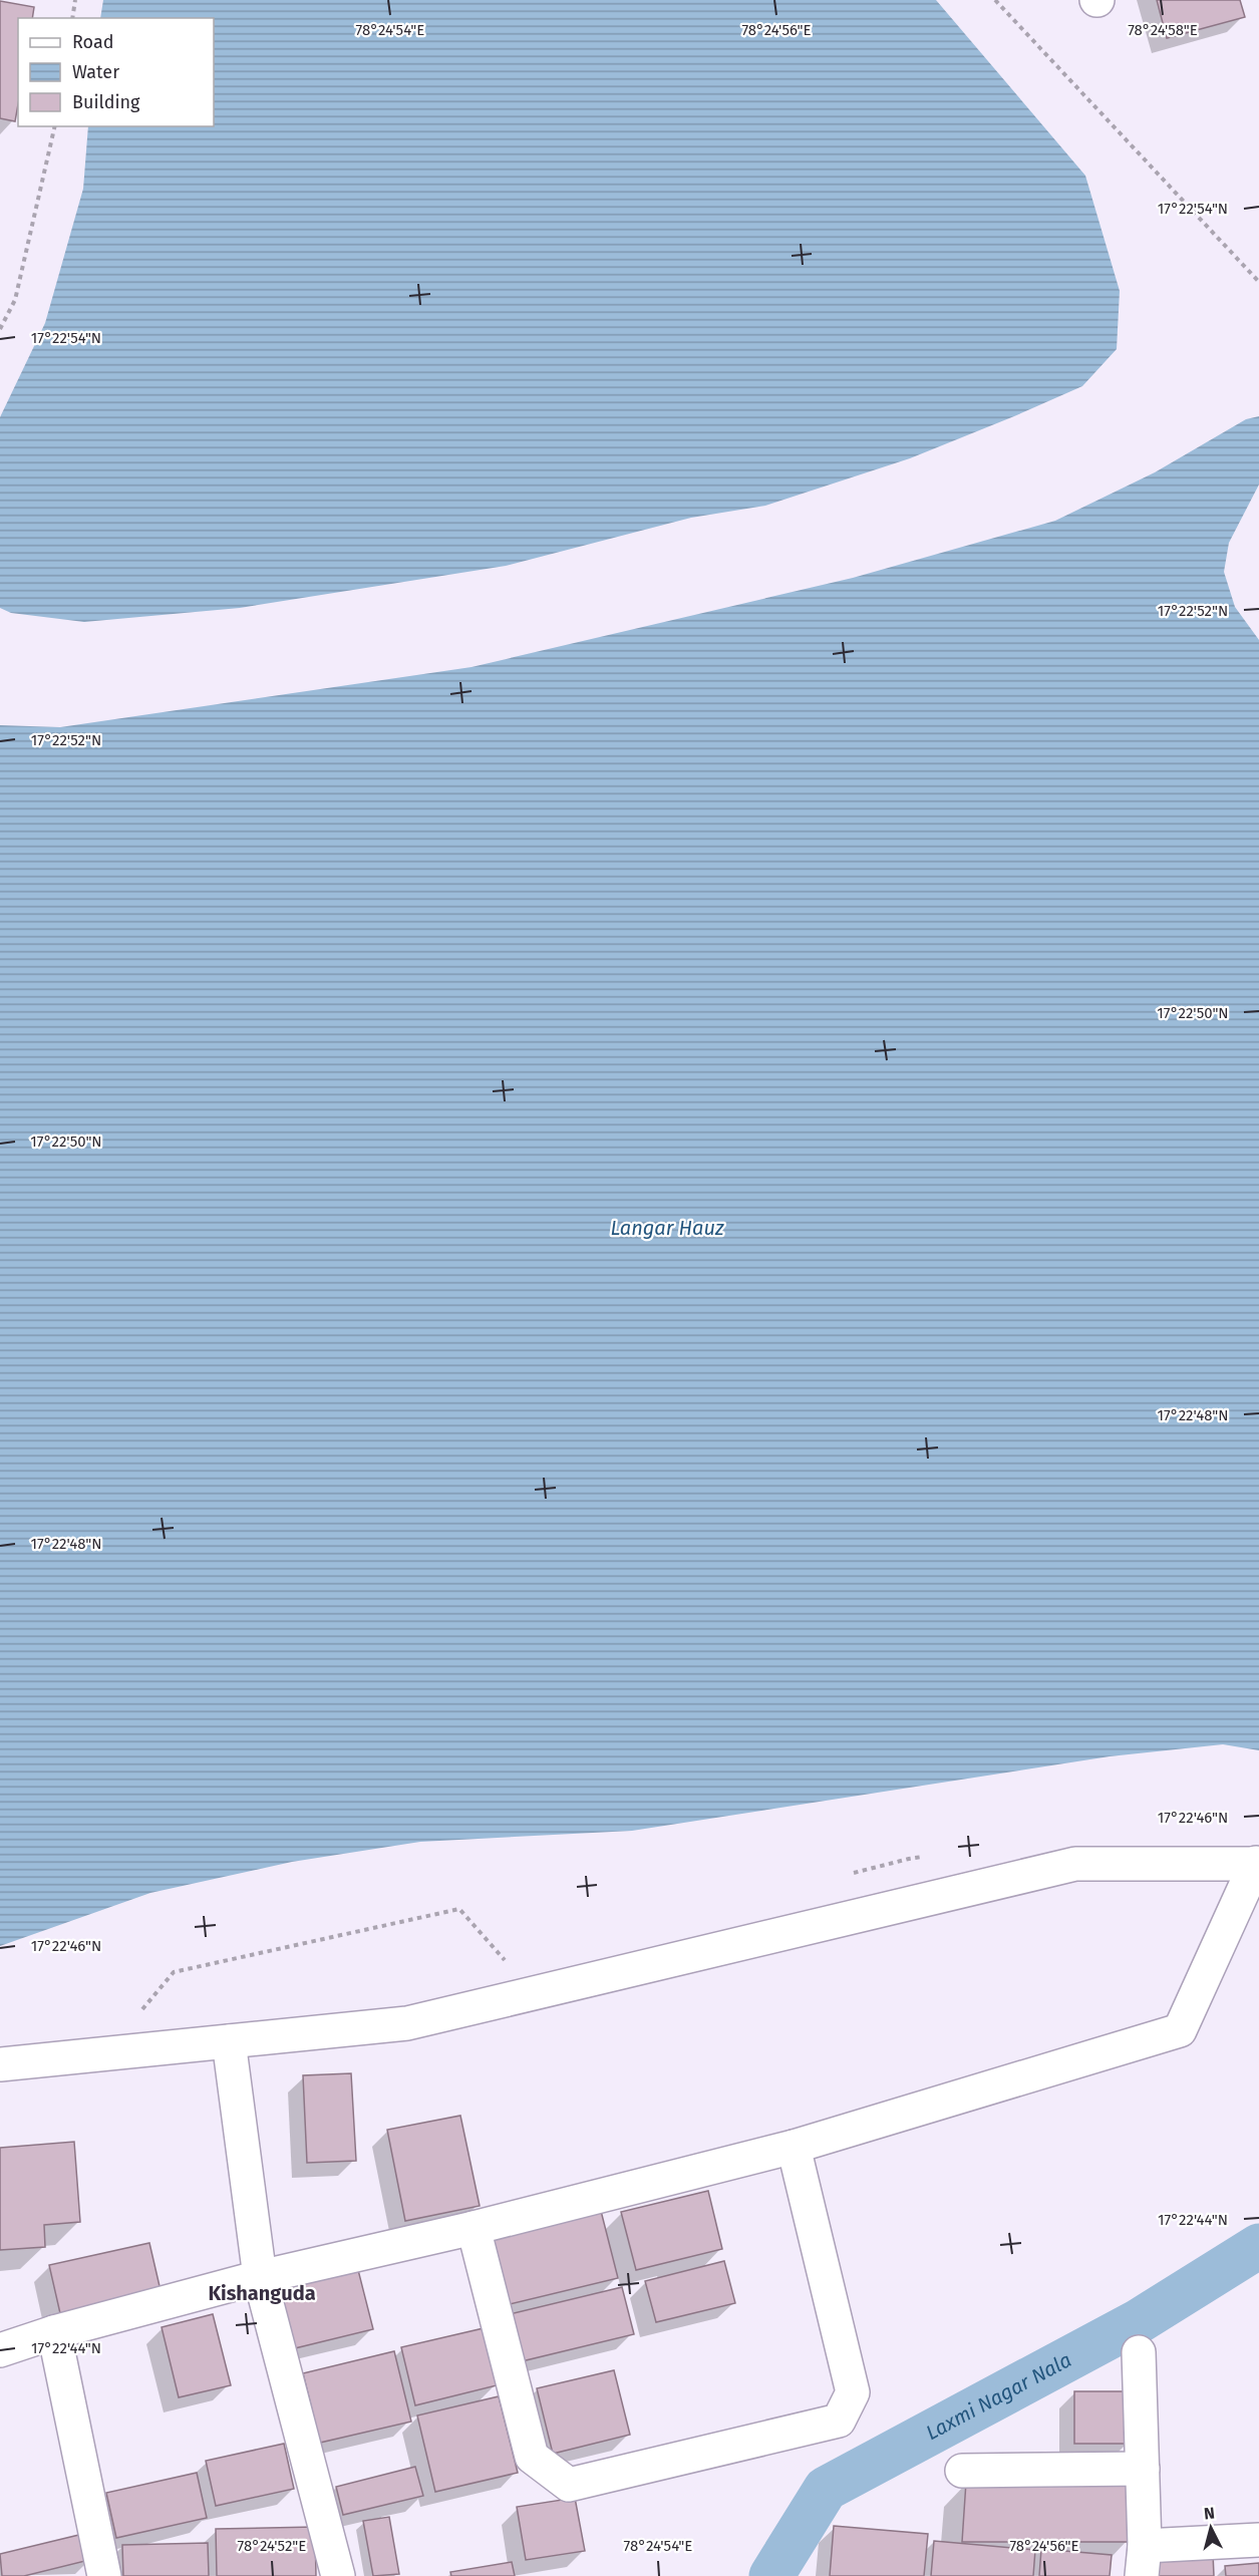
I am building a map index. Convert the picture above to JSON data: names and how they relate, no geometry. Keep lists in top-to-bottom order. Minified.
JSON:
{"districts":["Kishanguda"],"water":["Langar Hauz","Laxmi Nagar Nala"],"legend":["Road","Water","Building"],"north":"top","coordinates":["78°24'54\"E","78°24'56\"E","78°24'58\"E","17°22'54\"N","17°22'52\"N","17°22'50\"N","17°22'48\"N","17°22'46\"N","17°22'44\"N","78°24'52\"E"]}
